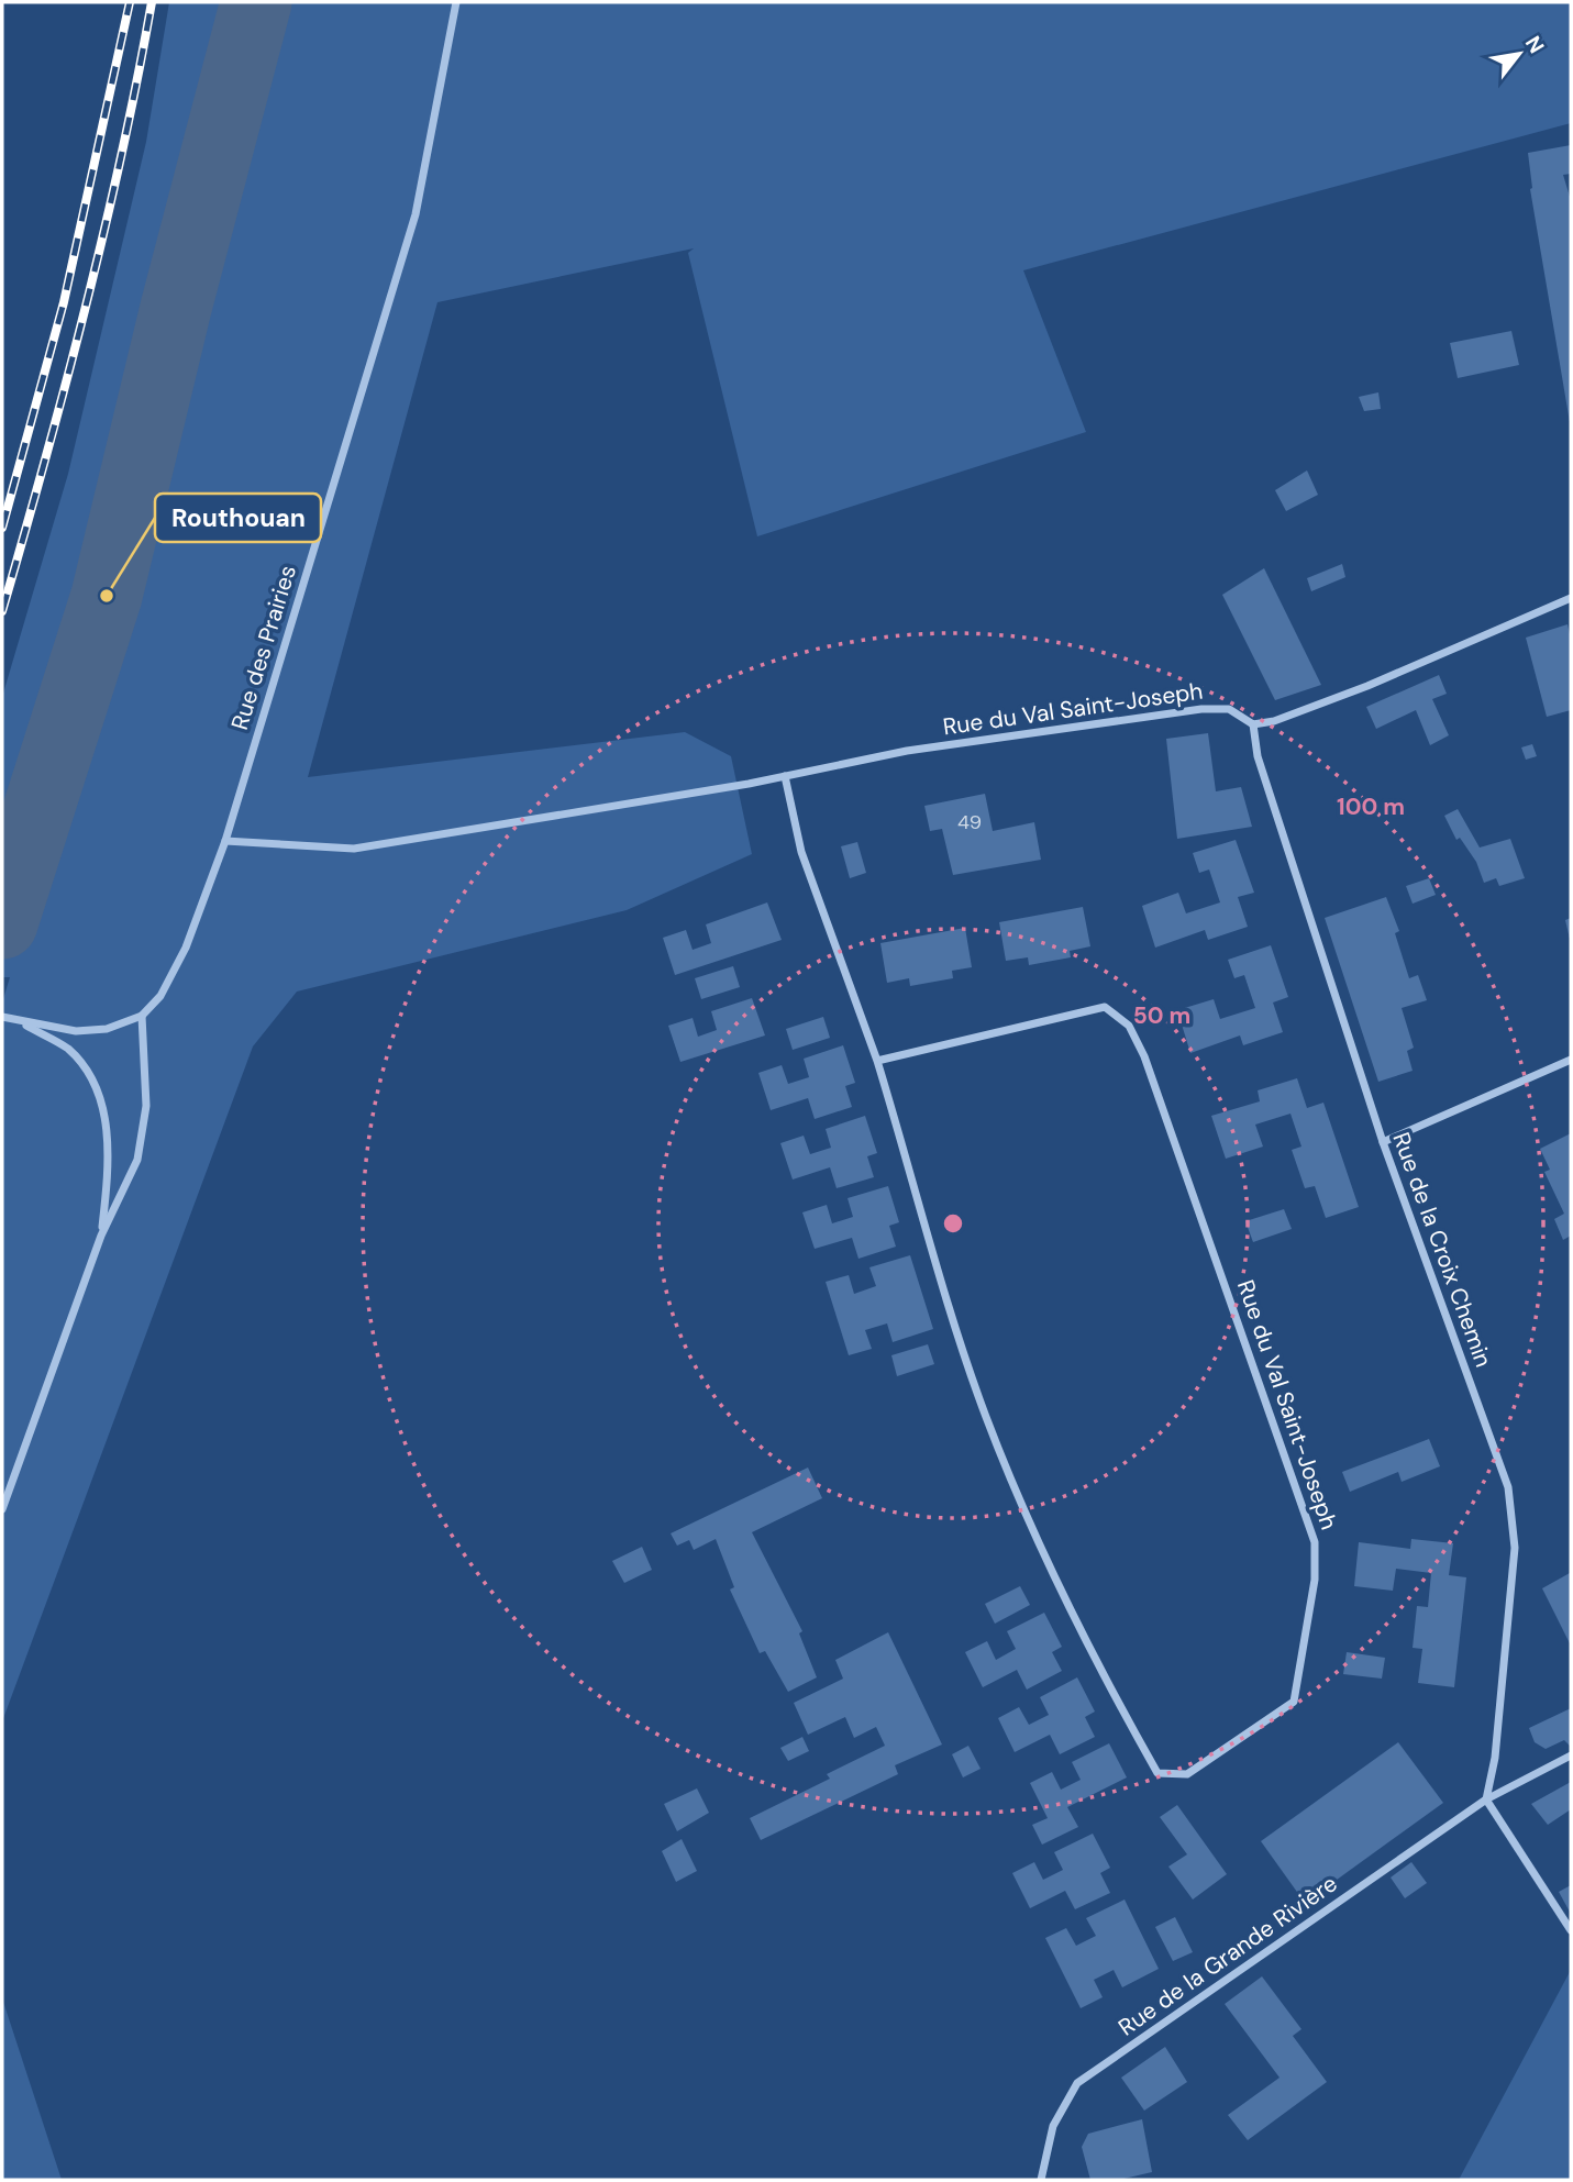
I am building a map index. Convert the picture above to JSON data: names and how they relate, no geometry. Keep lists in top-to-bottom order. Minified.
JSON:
{"streets":{"street":["Rue des Prairies","Rue du Val Saint-Joseph","Rue de la Croix Chemin","Rue de la Grande Rivière"]},"crossings":[["Rue des Prairies","Rue du Val Saint-Joseph"],["Rue du Val Saint-Joseph","Rue de la Croix Chemin"],["Rue de la Croix Chemin","Rue de la Grande Rivière"]],"places":["Routhouan"],"house_numbers":["49"],"north":"top right","rings":["100 m","50 m"]}
